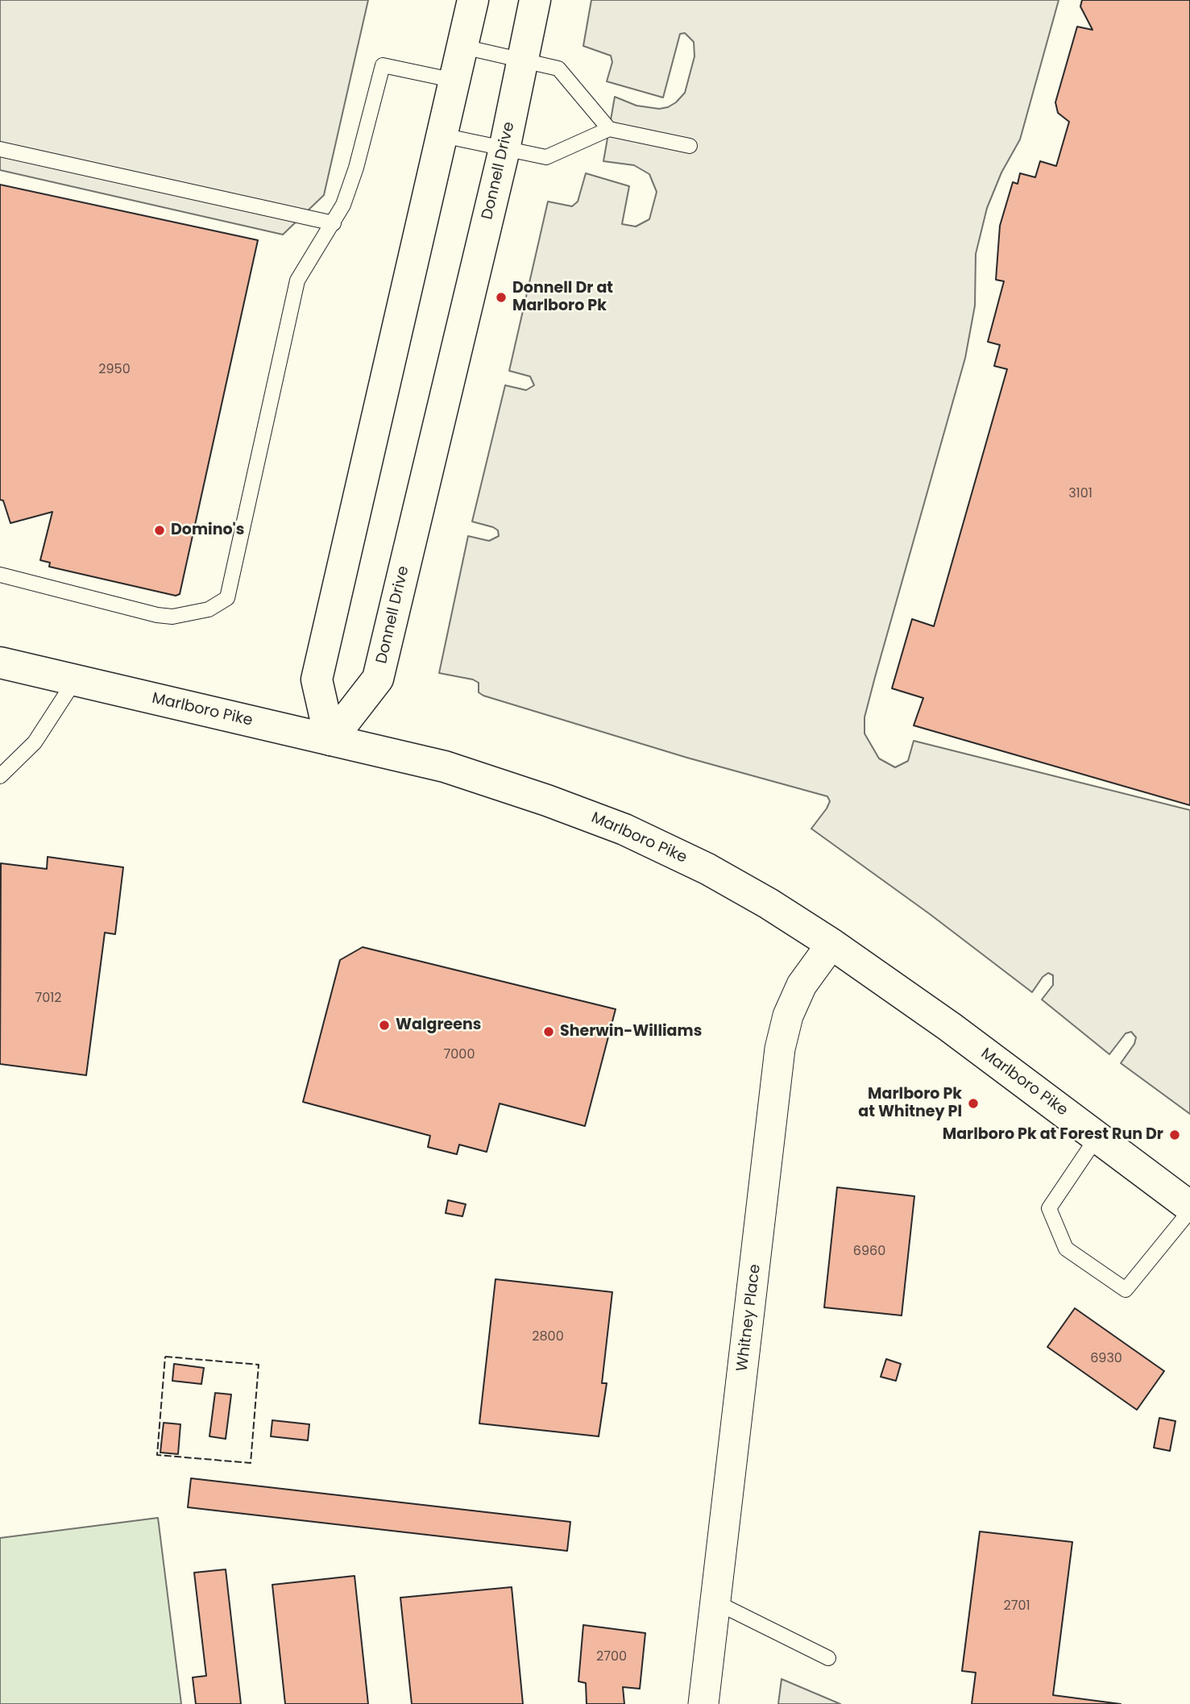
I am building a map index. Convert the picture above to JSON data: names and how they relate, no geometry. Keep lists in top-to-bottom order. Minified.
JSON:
{"streets":{"street":["Donnell Drive","Marlboro Pike","Whitney Place"]},"crossings":[["Donnell Drive","Marlboro Pike"],["Marlboro Pike","Whitney Place"]],"places":["Donnell Dr at Marlboro Pk","Domino's","Walgreens","Sherwin-Williams","Marlboro Pk at Whitney Pl","Marlboro Pk at Forest Run Dr"],"house_numbers":["2950","3101","7012","7000","6960","2800","6930","2701","2700"]}
